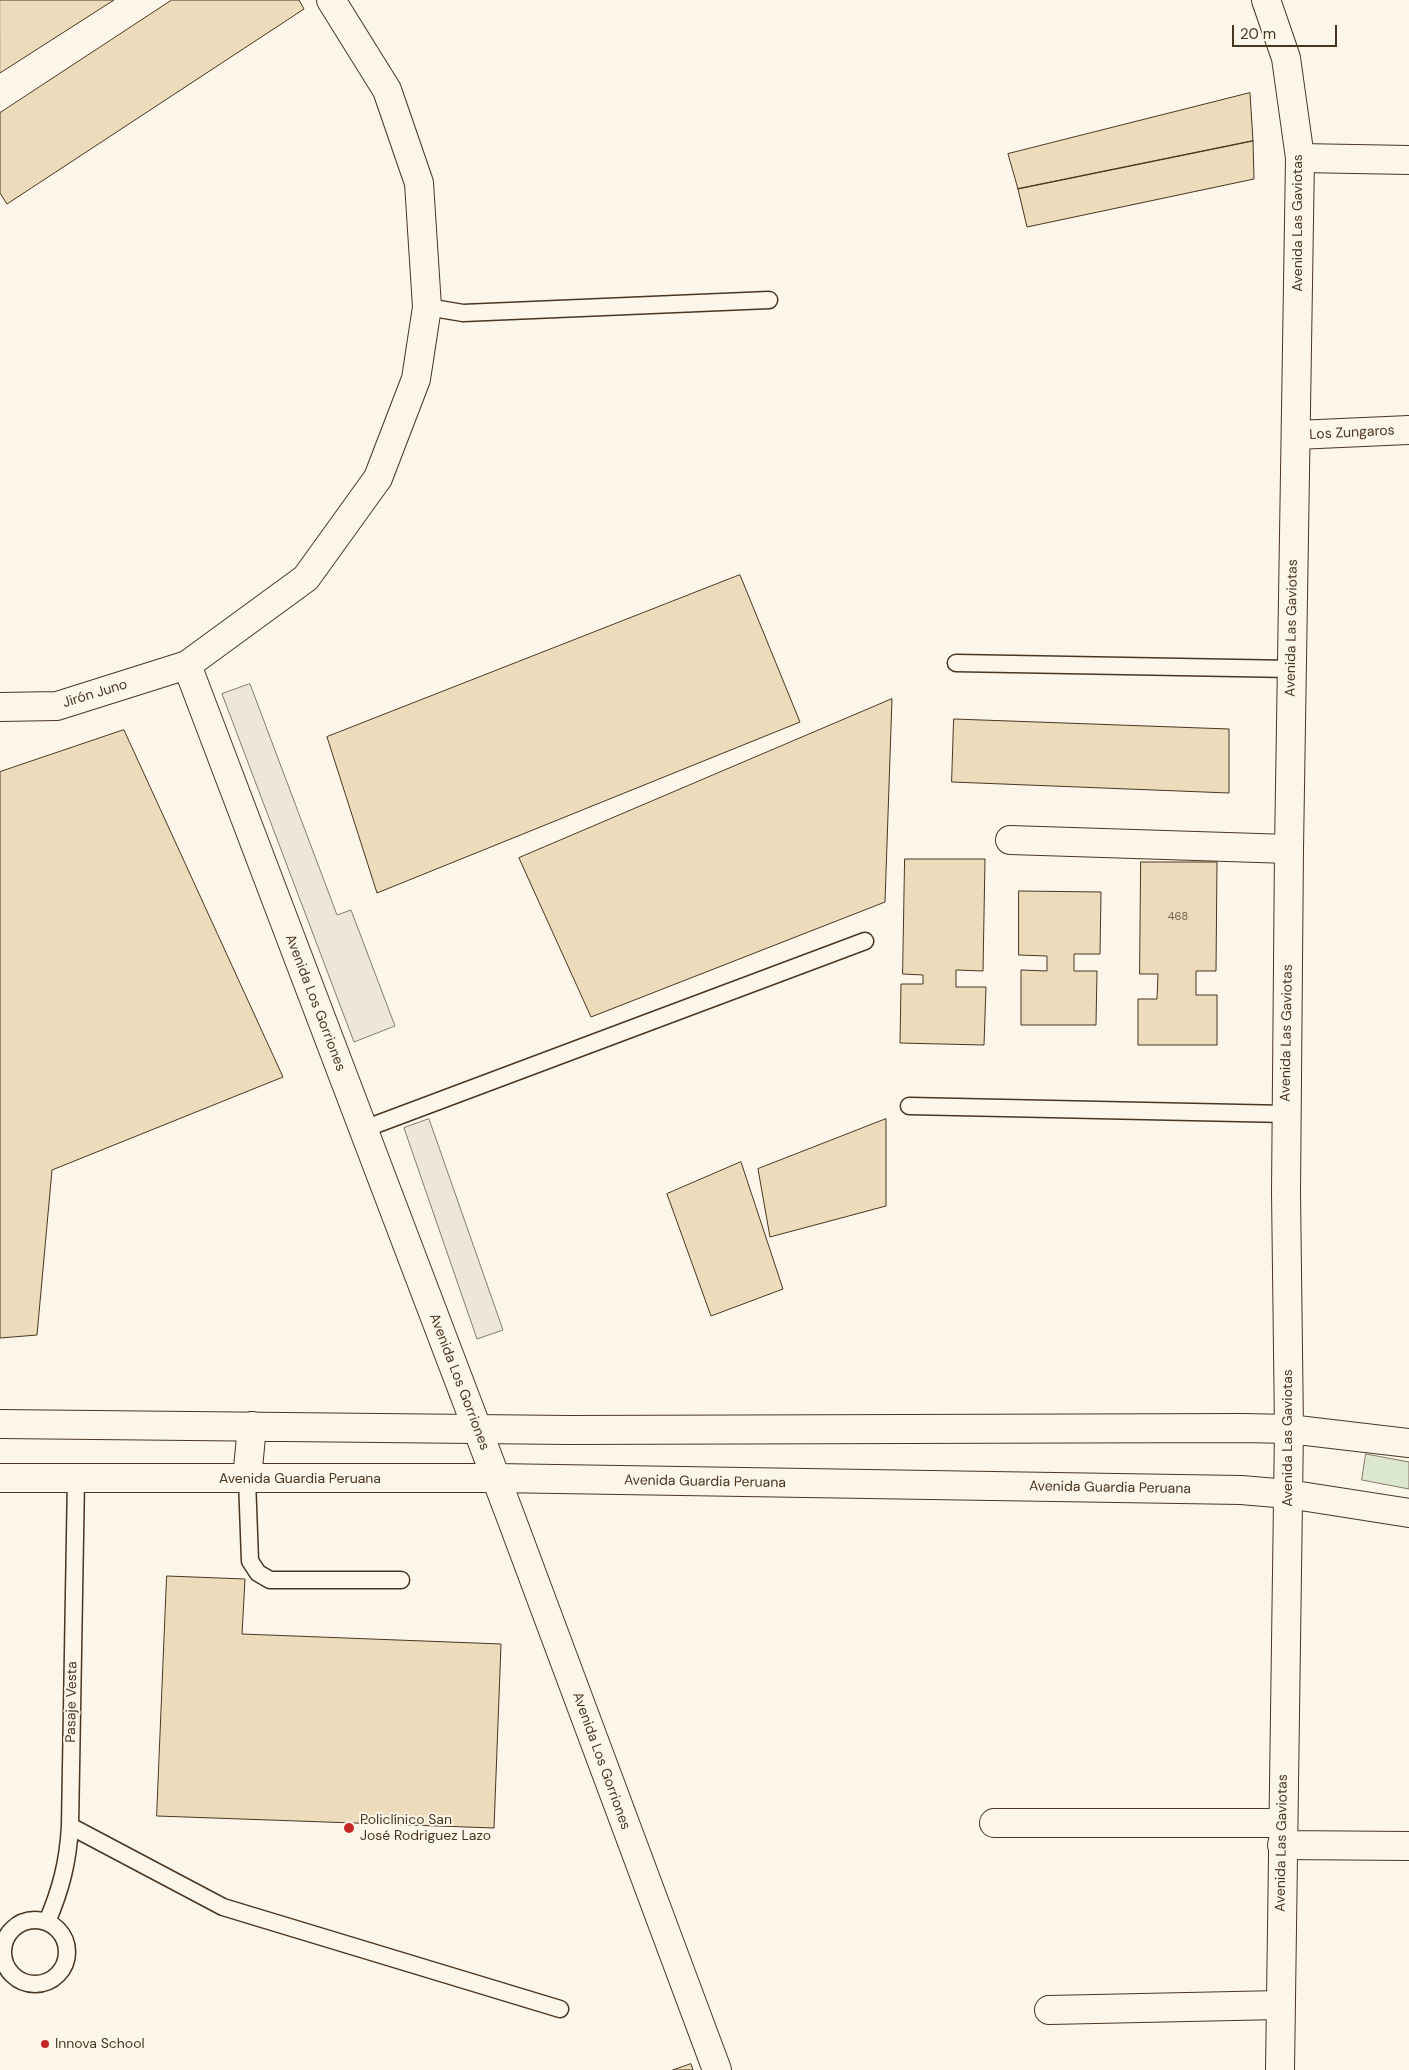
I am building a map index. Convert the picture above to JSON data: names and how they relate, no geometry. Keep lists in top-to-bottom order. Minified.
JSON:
{"streets":{"street":["Avenida Las Gaviotas","Los Zungaros","Jirón Juno","Avenida Los Gorriones","Avenida Guardia Peruana"],"lane":["Pasaje Vesta"]},"crossings":[["Avenida Las Gaviotas","Los Zungaros"],["Avenida Las Gaviotas","Avenida Guardia Peruana"],["Jirón Juno","Avenida Los Gorriones"],["Avenida Los Gorriones","Avenida Guardia Peruana"],["Avenida Guardia Peruana","Pasaje Vesta"]],"places":["Policlínico San José Rodriguez Lazo","Innova School"],"house_numbers":["468"],"scale_bar":"20 m"}
